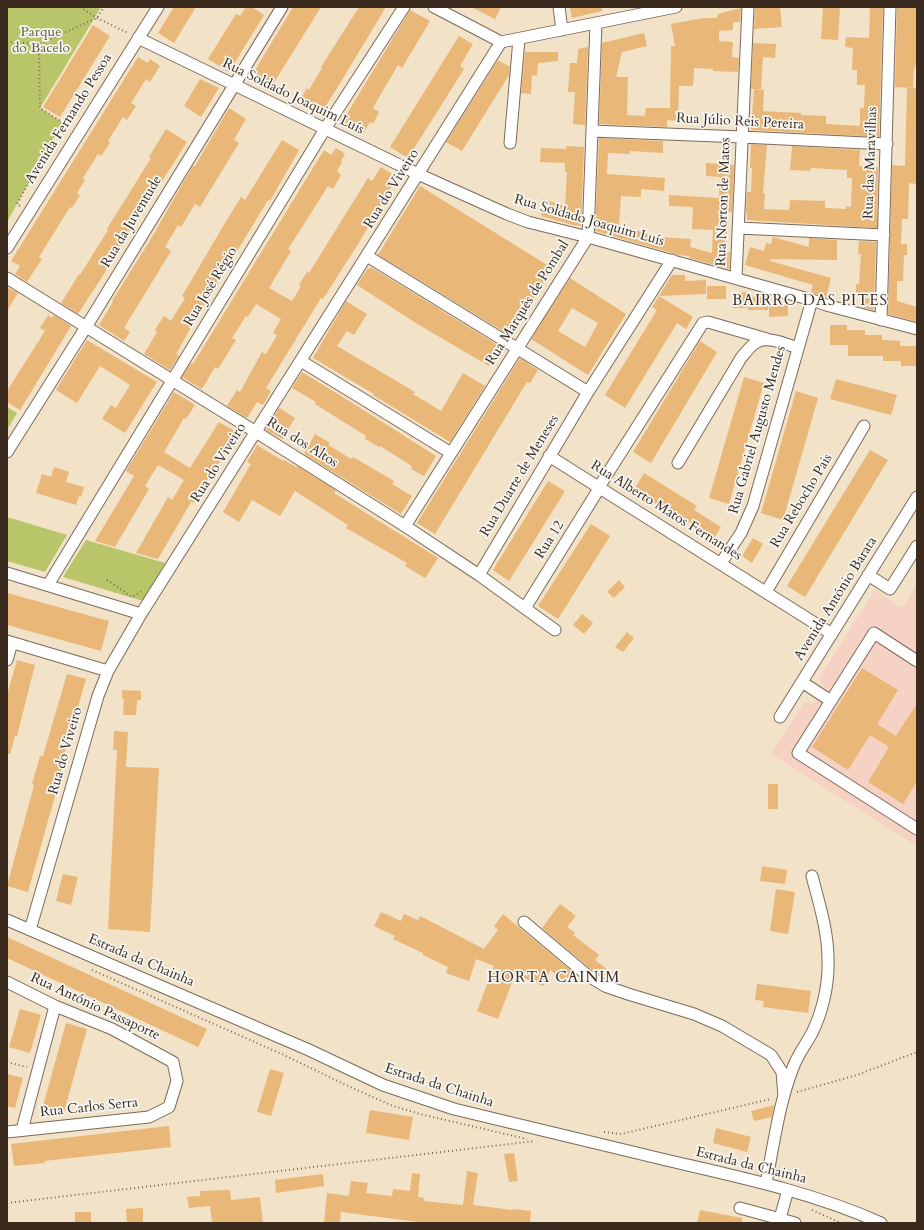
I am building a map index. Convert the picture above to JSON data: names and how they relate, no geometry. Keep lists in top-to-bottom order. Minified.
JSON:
{"streets":{"street":["Rua Soldado Joaquim Luís","Avenida Fernando Pessoa","Rua Júlio Reis Pereira","Rua das Maravilhas","Rua do Viveiro","Rua Norton de Matos","Rua da Juventude","Rua José Régio","Rua Marquês de Pombal","Rua Gabriel Augusto Mendes","Rua dos Altos","Rua Duarte de Meneses","Rua Rebocho Pais","Rua Alberto Matos Fernandes","Rua 12","Avenida António Barata","Estrada da Chainha","Rua António Passaporte","Rua Carlos Serra"]},"crossings":[["Rua Soldado Joaquim Luís","Avenida Fernando Pessoa"],["Rua Soldado Joaquim Luís","Rua das Maravilhas"],["Rua Soldado Joaquim Luís","Rua do Viveiro"],["Rua Soldado Joaquim Luís","Rua Norton de Matos"],["Rua Soldado Joaquim Luís","Rua da Juventude"],["Rua Soldado Joaquim Luís","Rua José Régio"],["Rua Soldado Joaquim Luís","Rua Marquês de Pombal"],["Rua Soldado Joaquim Luís","Rua Gabriel Augusto Mendes"],["Rua Soldado Joaquim Luís","Rua Duarte de Meneses"],["Rua Júlio Reis Pereira","Rua das Maravilhas"],["Rua Júlio Reis Pereira","Rua Norton de Matos"],["Rua Júlio Reis Pereira","Rua Marquês de Pombal"],["Rua do Viveiro","Rua dos Altos"],["Rua do Viveiro","Estrada da Chainha"],["Rua da Juventude","Rua dos Altos"],["Rua José Régio","Rua dos Altos"],["Rua Marquês de Pombal","Rua dos Altos"],["Rua Gabriel Augusto Mendes","Rua Alberto Matos Fernandes"],["Rua dos Altos","Rua Duarte de Meneses"],["Rua dos Altos","Rua 12"],["Rua Duarte de Meneses","Rua Alberto Matos Fernandes"],["Rua Rebocho Pais","Rua Alberto Matos Fernandes"],["Rua Alberto Matos Fernandes","Rua 12"],["Rua Alberto Matos Fernandes","Avenida António Barata"],["Rua António Passaporte","Rua Carlos Serra"]],"districts":["BAIRRO DAS PITES","HORTA CAINIM"],"parks":["Parque do Bacelo"]}
